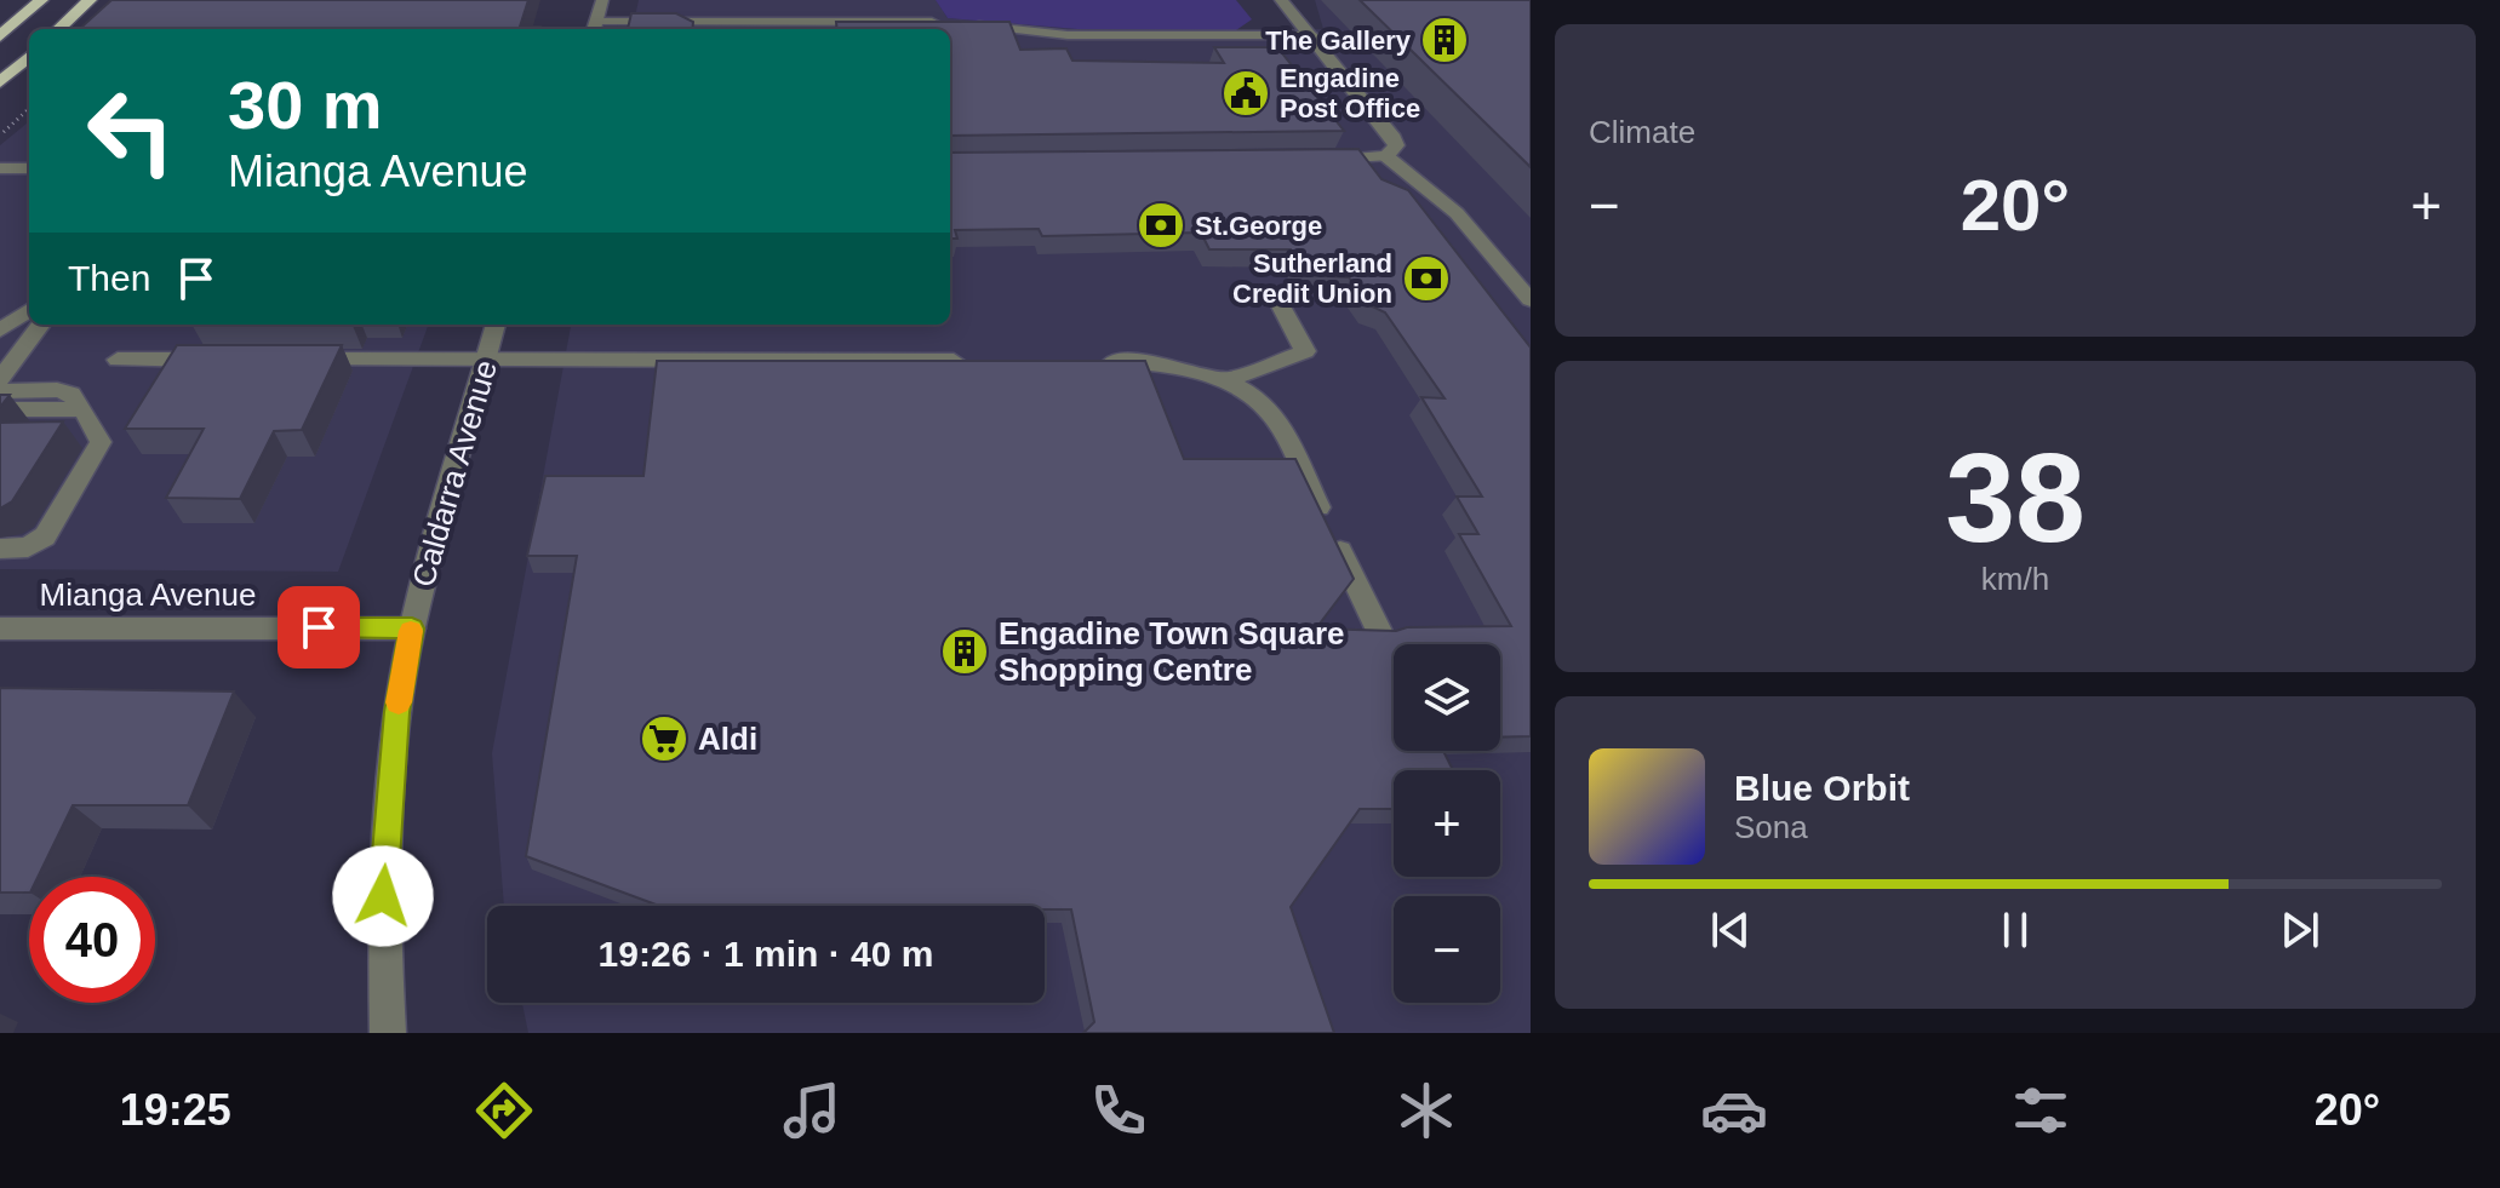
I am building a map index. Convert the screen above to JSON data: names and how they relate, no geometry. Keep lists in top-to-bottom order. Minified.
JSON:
{"streets":{"street":["Caldarra Avenue","Mianga Avenue"]},"crossings":[["Caldarra Avenue","Mianga Avenue"]],"places":{"building":["The Gallery","Engadine Town Square Shopping Centre"],"public building":["Engadine Post Office"],"bank":["St.George","Sutherland Credit Union"],"supermarket":["Aldi"]},"page":{"tile":["Climate",["38","km/h"]],"turn":["30 m","Mianga Avenue"],"heat":["−","20°","+"],"then":"Then","map_buttons":["+","−"],"song":["Blue Orbit","Sona"],"limit":"40","trip":"19:26 · 1 min · 40 m","tabs":["19:25","20°"]}}
